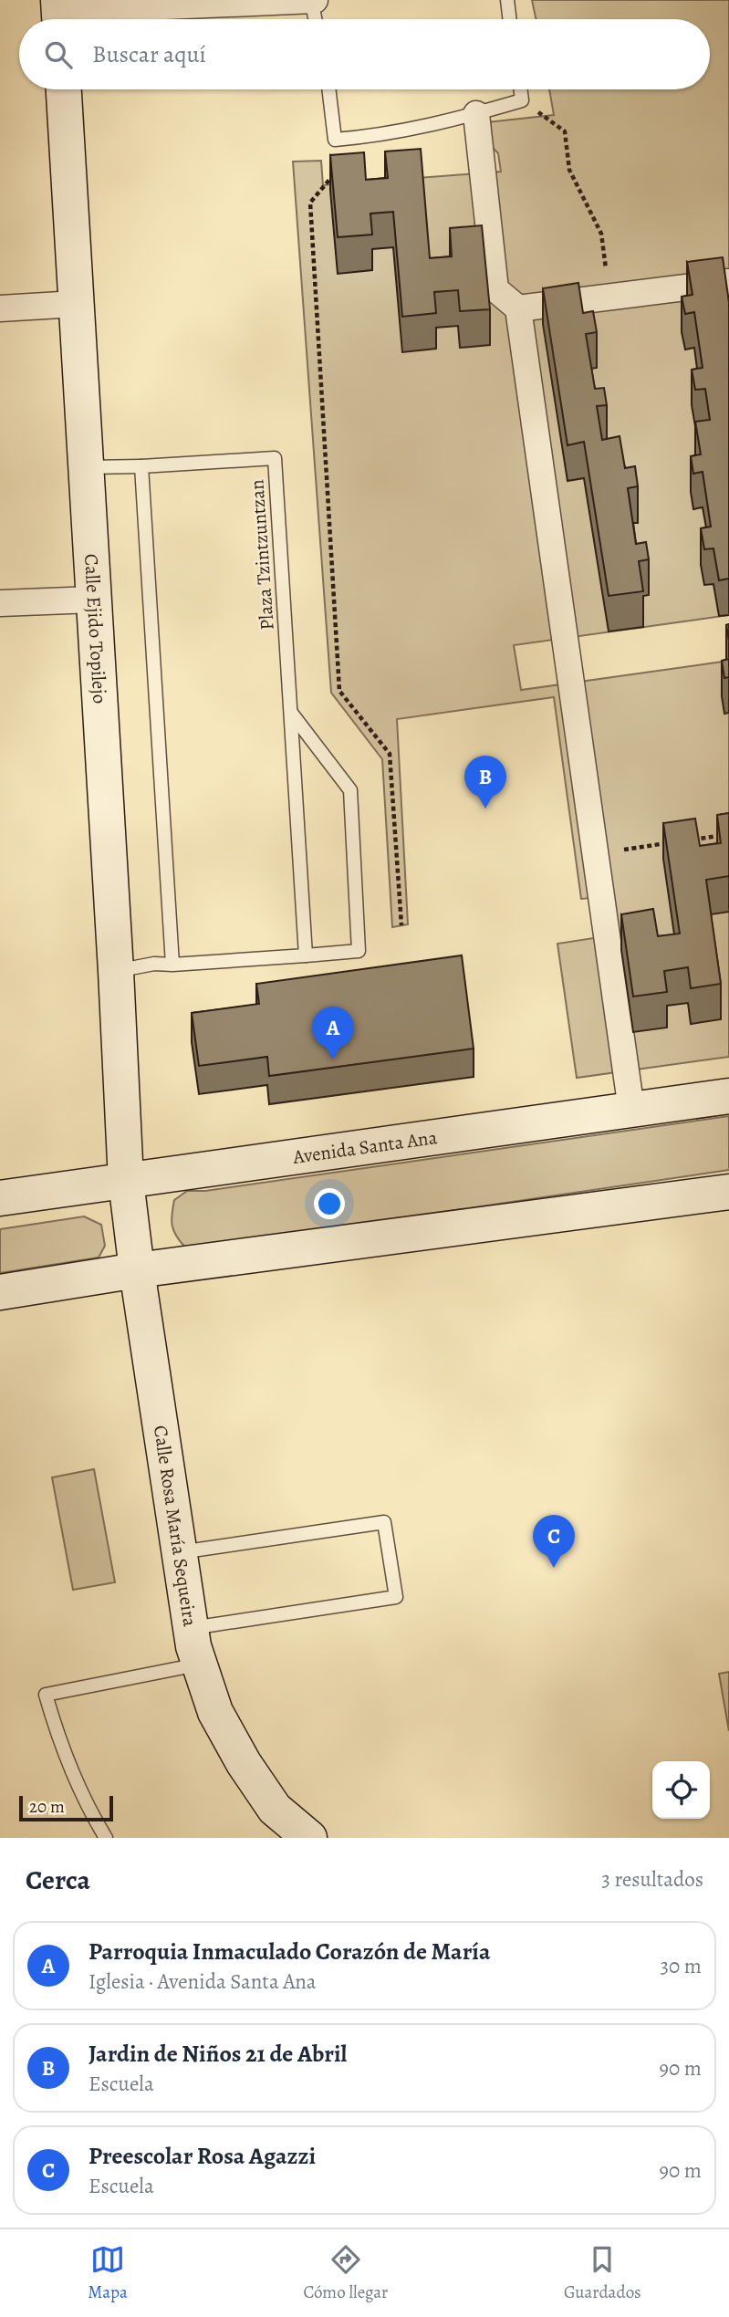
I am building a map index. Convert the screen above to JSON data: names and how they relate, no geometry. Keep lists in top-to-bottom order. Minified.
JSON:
{"streets":{"street":["Calle Ejido Topilejo","Avenida Santa Ana","Calle Rosa María Sequeira"],"lane":["Plaza Tzintzuntzan"]},"crossings":[["Calle Ejido Topilejo","Avenida Santa Ana"],["Calle Ejido Topilejo","Calle Rosa María Sequeira"],["Avenida Santa Ana","Calle Rosa María Sequeira"]],"scale_bar":"20 m","page":{"search":"Buscar aquí","pins":["B","A","C"],"scale":"20 m","heading":["Cerca","3 resultados"],"list":[{"mark":"A","name":"Parroquia Inmaculado Corazón de María","note":"Iglesia · Avenida Santa Ana","value":"30 m"},{"mark":"B","name":"Jardin de Niños 21 de Abril","note":"Escuela","value":"90 m"},{"mark":"C","name":"Preescolar Rosa Agazzi","note":"Escuela","value":"90 m"}],"nav":["Mapa","Cómo llegar","Guardados"]}}
